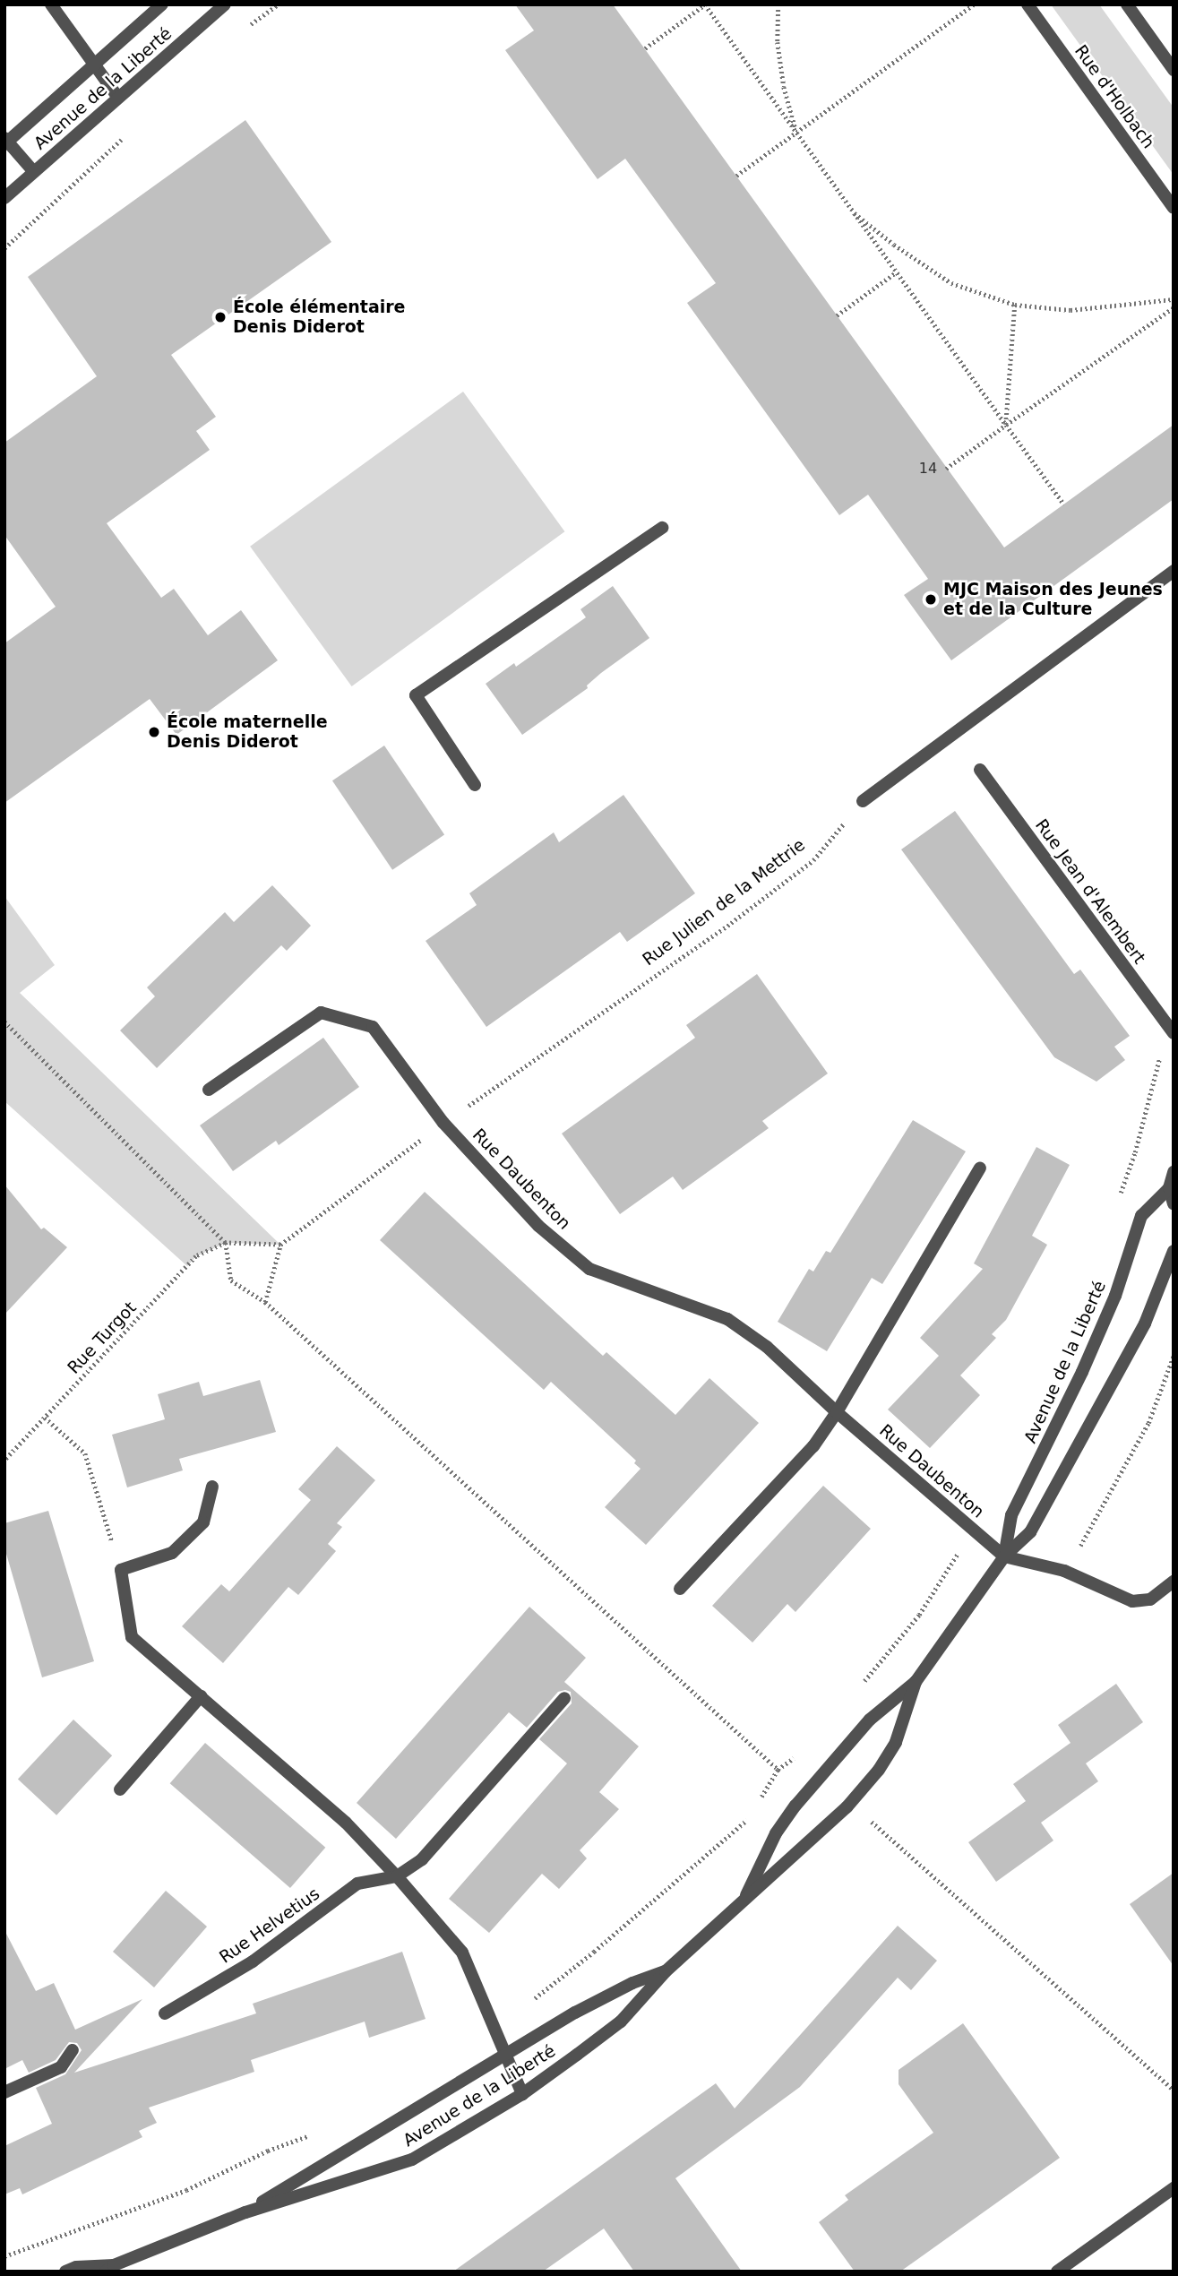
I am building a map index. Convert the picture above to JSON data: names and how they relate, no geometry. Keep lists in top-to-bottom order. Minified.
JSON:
{"streets":{"street":["Avenue de la Liberté","Rue d'Holbach","Rue Jean d'Alembert","Rue Daubenton","Rue Helvetius"],"path":["Rue Julien de la Mettrie","Rue Turgot"]},"crossings":[["Avenue de la Liberté","Rue Daubenton"],["Rue Julien de la Mettrie","Rue Daubenton"]],"places":["École élémentaire Denis Diderot","MJC Maison des Jeunes et de la Culture","École maternelle Denis Diderot"],"house_numbers":["14"]}
